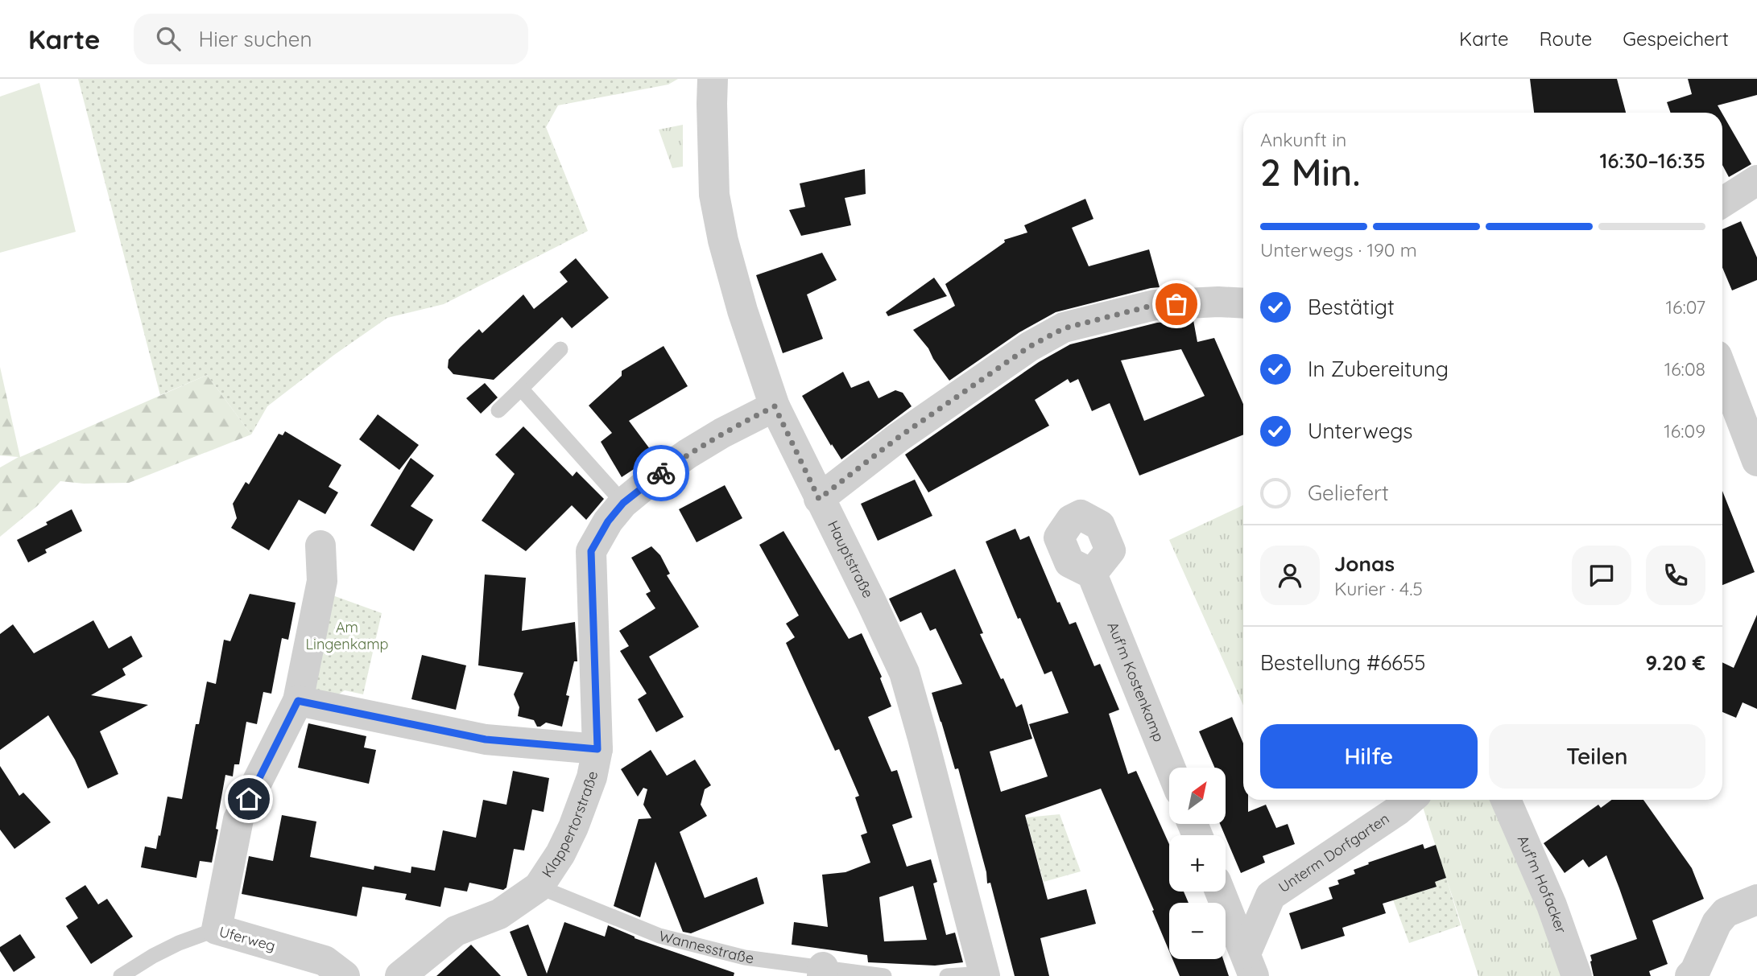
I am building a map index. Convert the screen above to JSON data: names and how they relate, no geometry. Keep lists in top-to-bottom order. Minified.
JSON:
{"streets":{"street":["Hauptstraße","Auf'm Kostenkamp","Klappertorstraße","Unterm Dorfgarten","Auf'm Hofacker","Uferweg"],"lane":["Wannesstraße"]},"crossings":[["Hauptstraße","Klappertorstraße"],["Klappertorstraße","Wannesstraße"]],"parks":["Am Lingenkamp"],"north":"top right","page":{"header":"Karte","search":"Hier suchen","nav":["Karte","Route","Gespeichert"],"heading":["2 Min.","Ankunft in","16:30–16:35"],"panel":["Jonas","Kurier · 4.5","Bestellung #6655","9.20 €"],"bar":"Unterwegs · 190 m","list":[["Bestätigt","16:07"],["In Zubereitung","16:08"],["Unterwegs","16:09"],"Geliefert"],"buttons":["Hilfe","Teilen"],"map_buttons":["+","−"]}}
